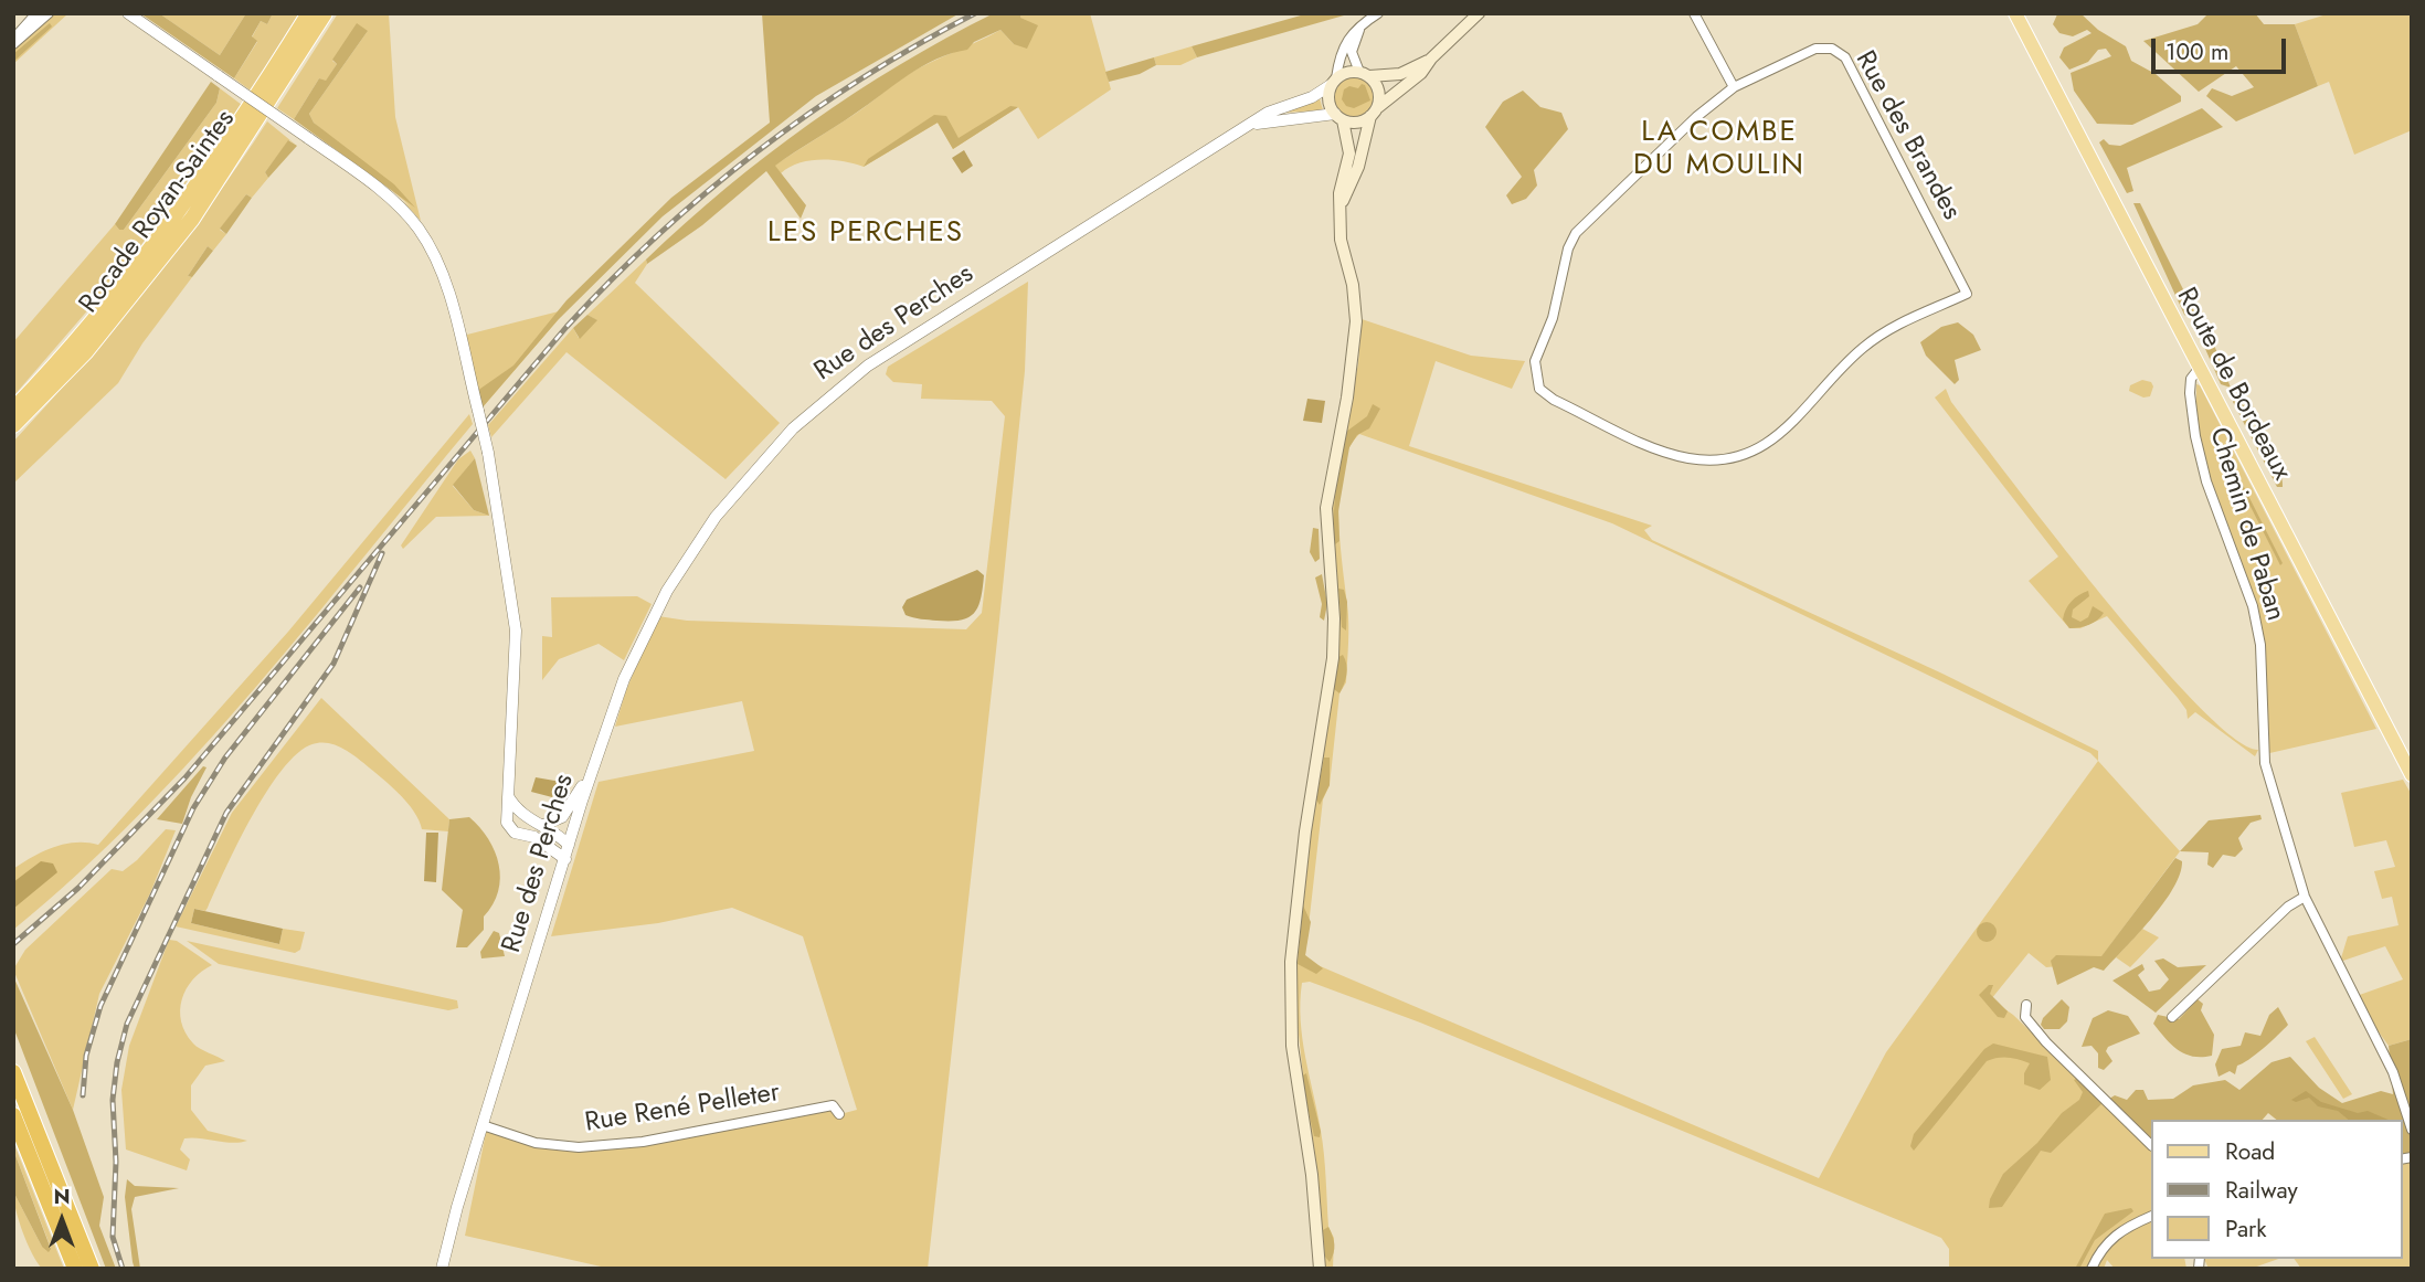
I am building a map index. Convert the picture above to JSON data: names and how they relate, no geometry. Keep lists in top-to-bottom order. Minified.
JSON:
{"streets":{"highway":["Rocade Royan-Saintes"],"main road":["Route de Bordeaux"],"street":["Rue des Brandes","Rue des Perches","Chemin de Paban","Rue René Pelleter"]},"crossings":[["Rue des Perches","Rue René Pelleter"],["Route de Bordeaux","Chemin de Paban"]],"districts":["LA COMBE DU MOULIN","LES PERCHES"],"legend":["Road","Railway","Park"],"scale_bar":"100 m","north":"top"}
